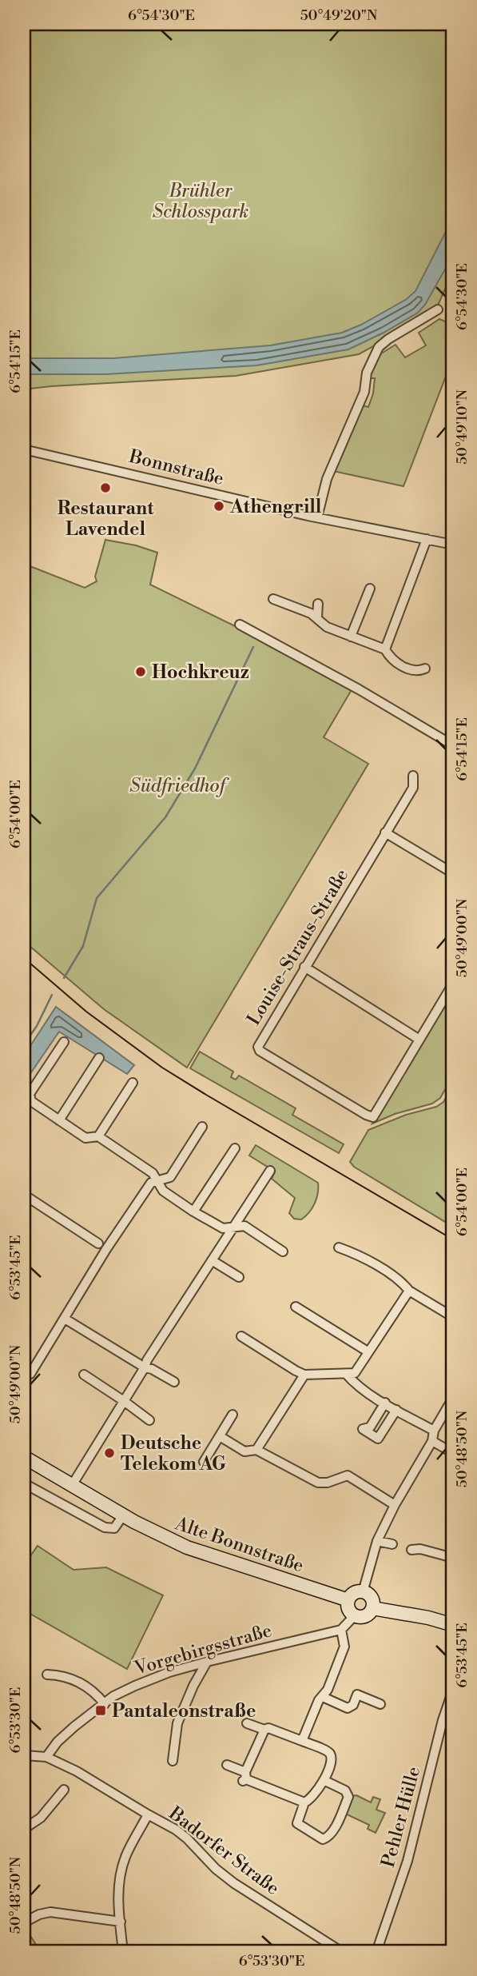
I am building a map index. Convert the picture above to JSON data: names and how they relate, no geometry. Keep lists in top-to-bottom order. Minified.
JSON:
{"streets":{"main road":["Alte Bonnstraße"],"street":["Bonnstraße","Louise-Straus-Straße","Vorgebirgsstraße","Pehler Hülle","Badorfer Straße"]},"crossings":[["Vorgebirgsstraße","Badorfer Straße"]],"parks":["Brühler Schlosspark","Südfriedhof"],"places":{"other":["Restaurant Lavendel","Athengrill","Hochkreuz","Deutsche Telekom AG"],"transit":["Pantaleonstraße"]},"coordinates":["6°54'30\"E","50°49'20\"N","6°54'15\"E","50°49'10\"N","6°54'00\"E","50°49'00\"N","6°53'45\"E","50°48'50\"N","6°53'30\"E"]}
